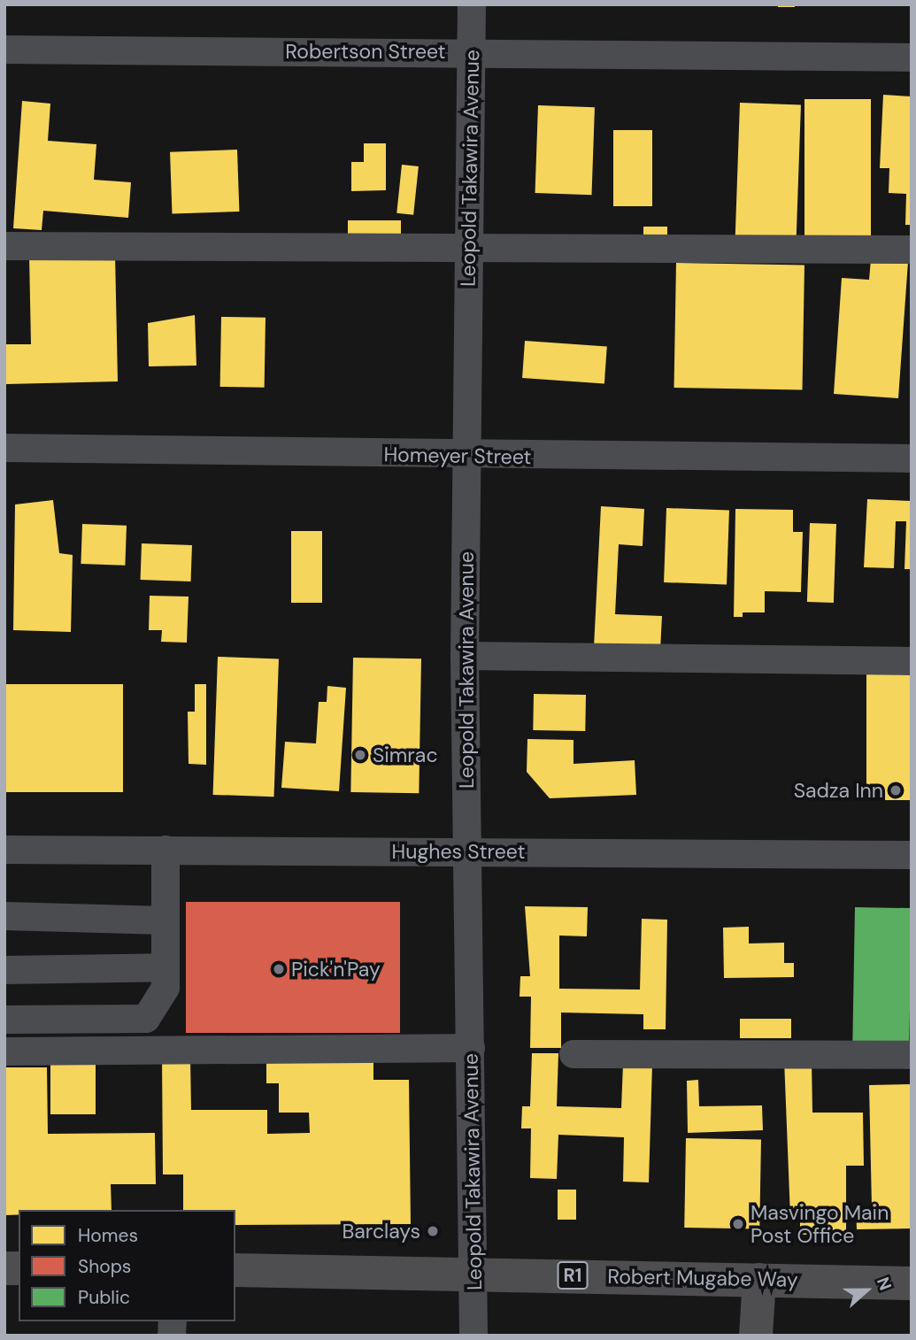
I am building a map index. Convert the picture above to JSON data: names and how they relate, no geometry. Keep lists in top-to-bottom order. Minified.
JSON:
{"streets":{"highway":["R1","Robert Mugabe Way"],"street":["Robertson Street","Leopold Takawira Avenue","Homeyer Street","Hughes Street"]},"crossings":[["Robertson Street","Leopold Takawira Avenue"],["Leopold Takawira Avenue","Homeyer Street"],["Leopold Takawira Avenue","Hughes Street"],["Leopold Takawira Avenue","Robert Mugabe Way"]],"places":["Simrac","Sadza Inn","Pick'n'Pay","Masvingo Main Post Office","Barclays"],"legend":["Homes","Shops","Public"],"north":"right"}
